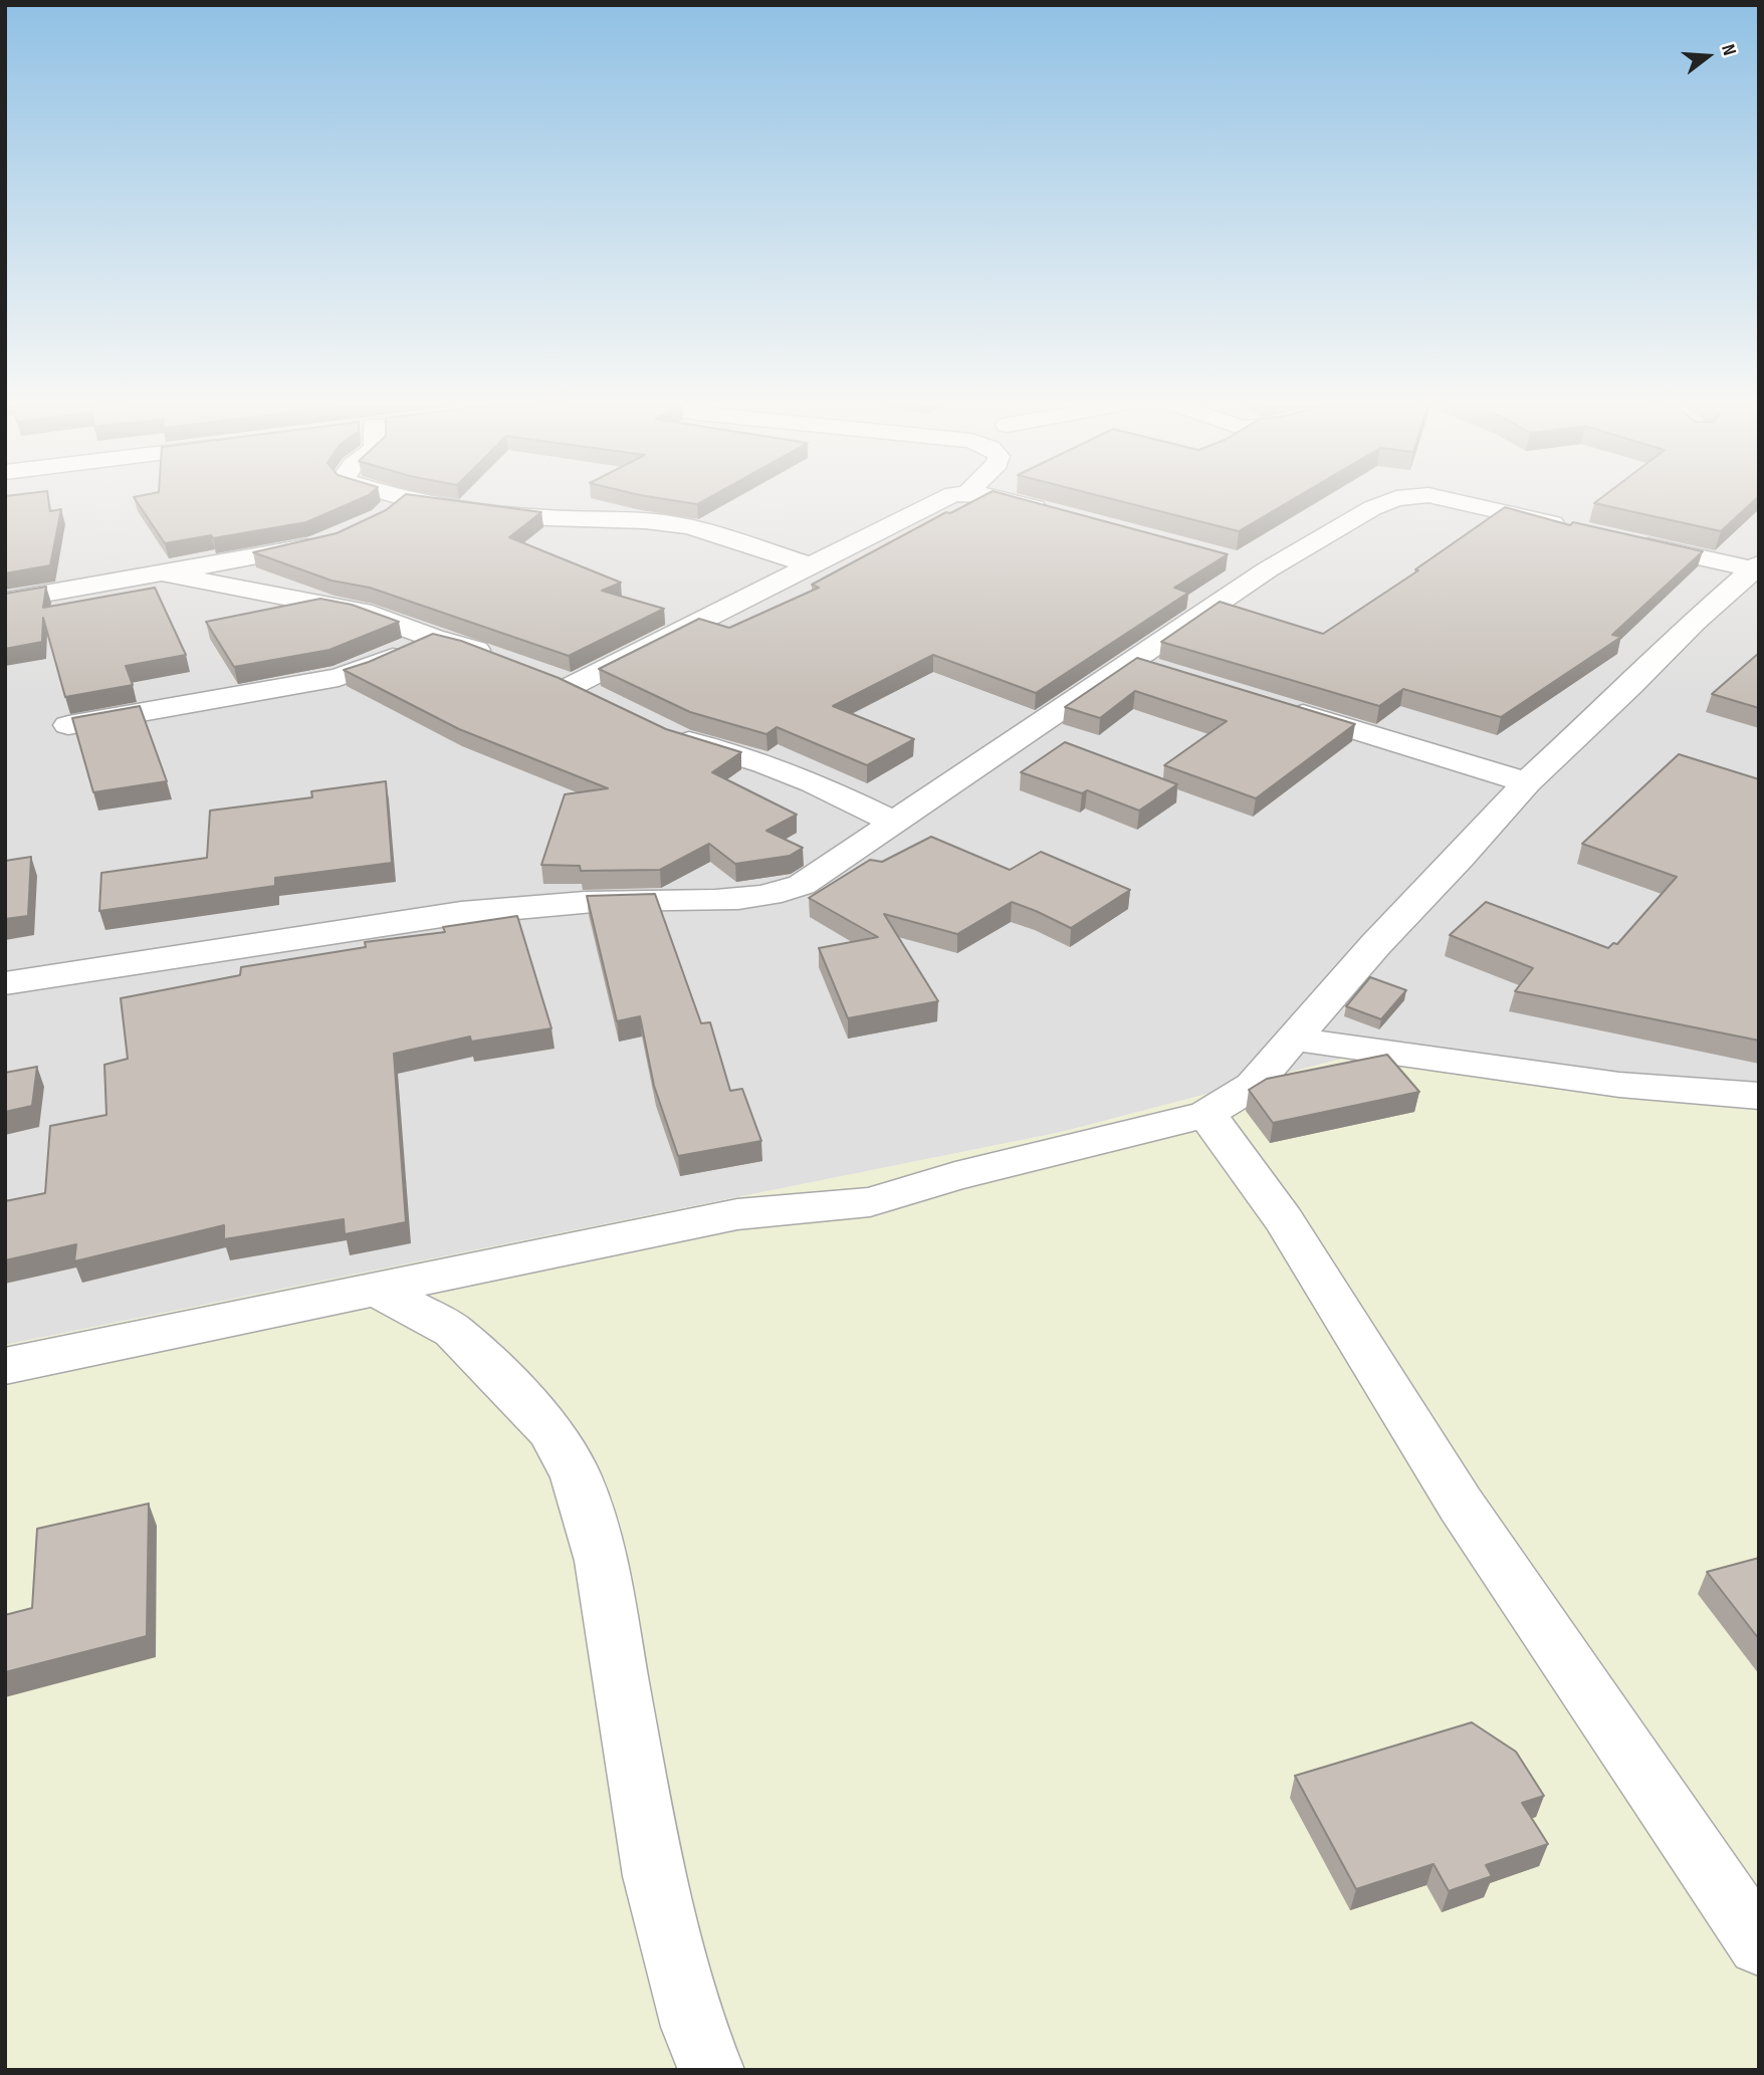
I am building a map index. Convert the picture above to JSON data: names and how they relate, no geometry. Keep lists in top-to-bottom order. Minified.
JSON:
{"north":"right"}
